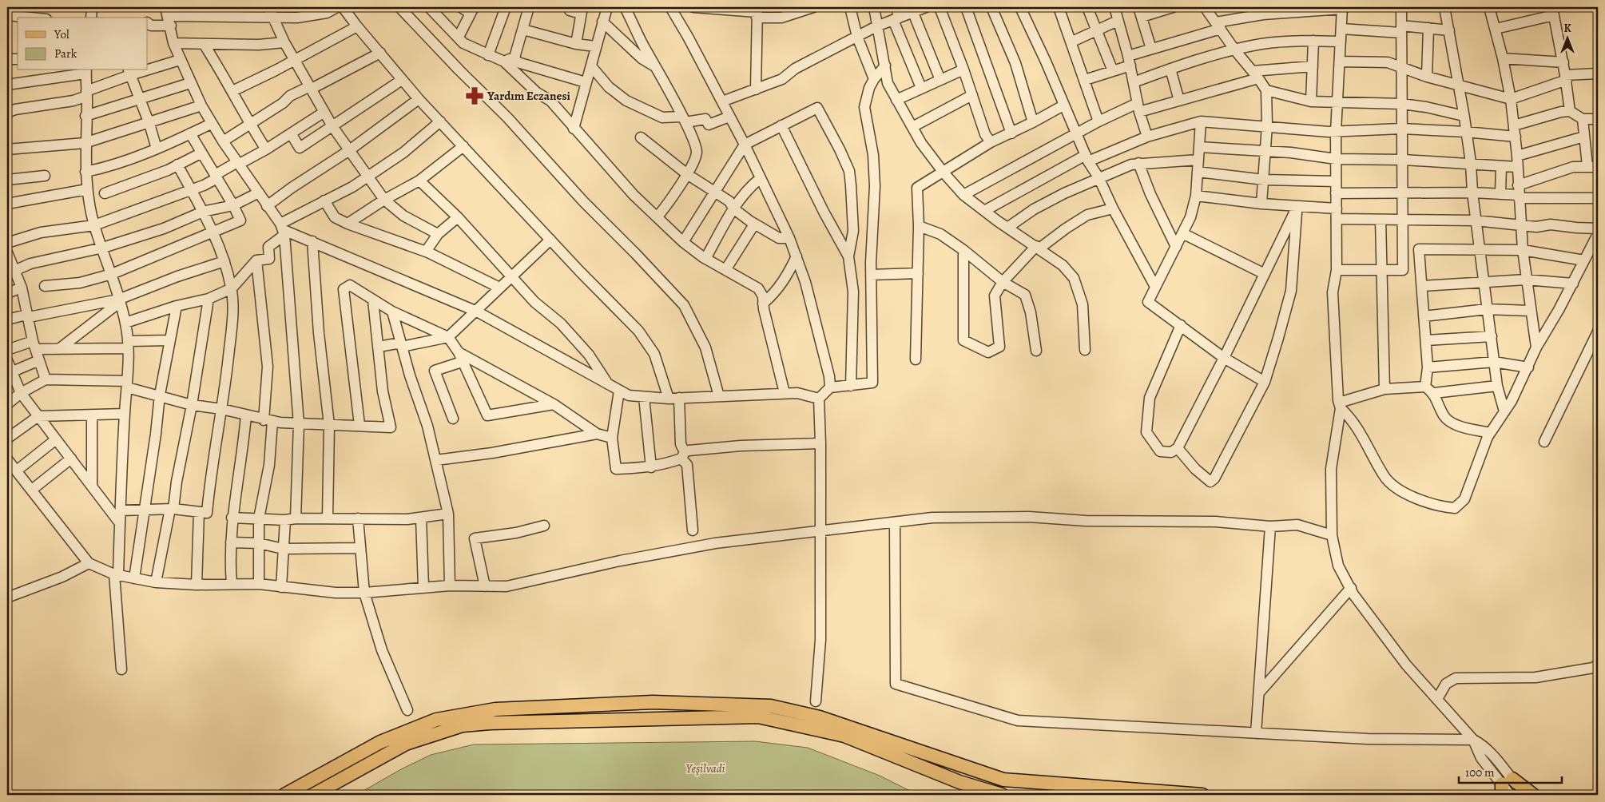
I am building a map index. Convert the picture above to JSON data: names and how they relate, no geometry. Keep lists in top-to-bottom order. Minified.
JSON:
{"parks":["Yeşilvadi"],"places":{"pharmacy":["Yardım Eczanesi"]},"legend":["Yol","Park"],"scale_bar":"100 m","north":"top"}
